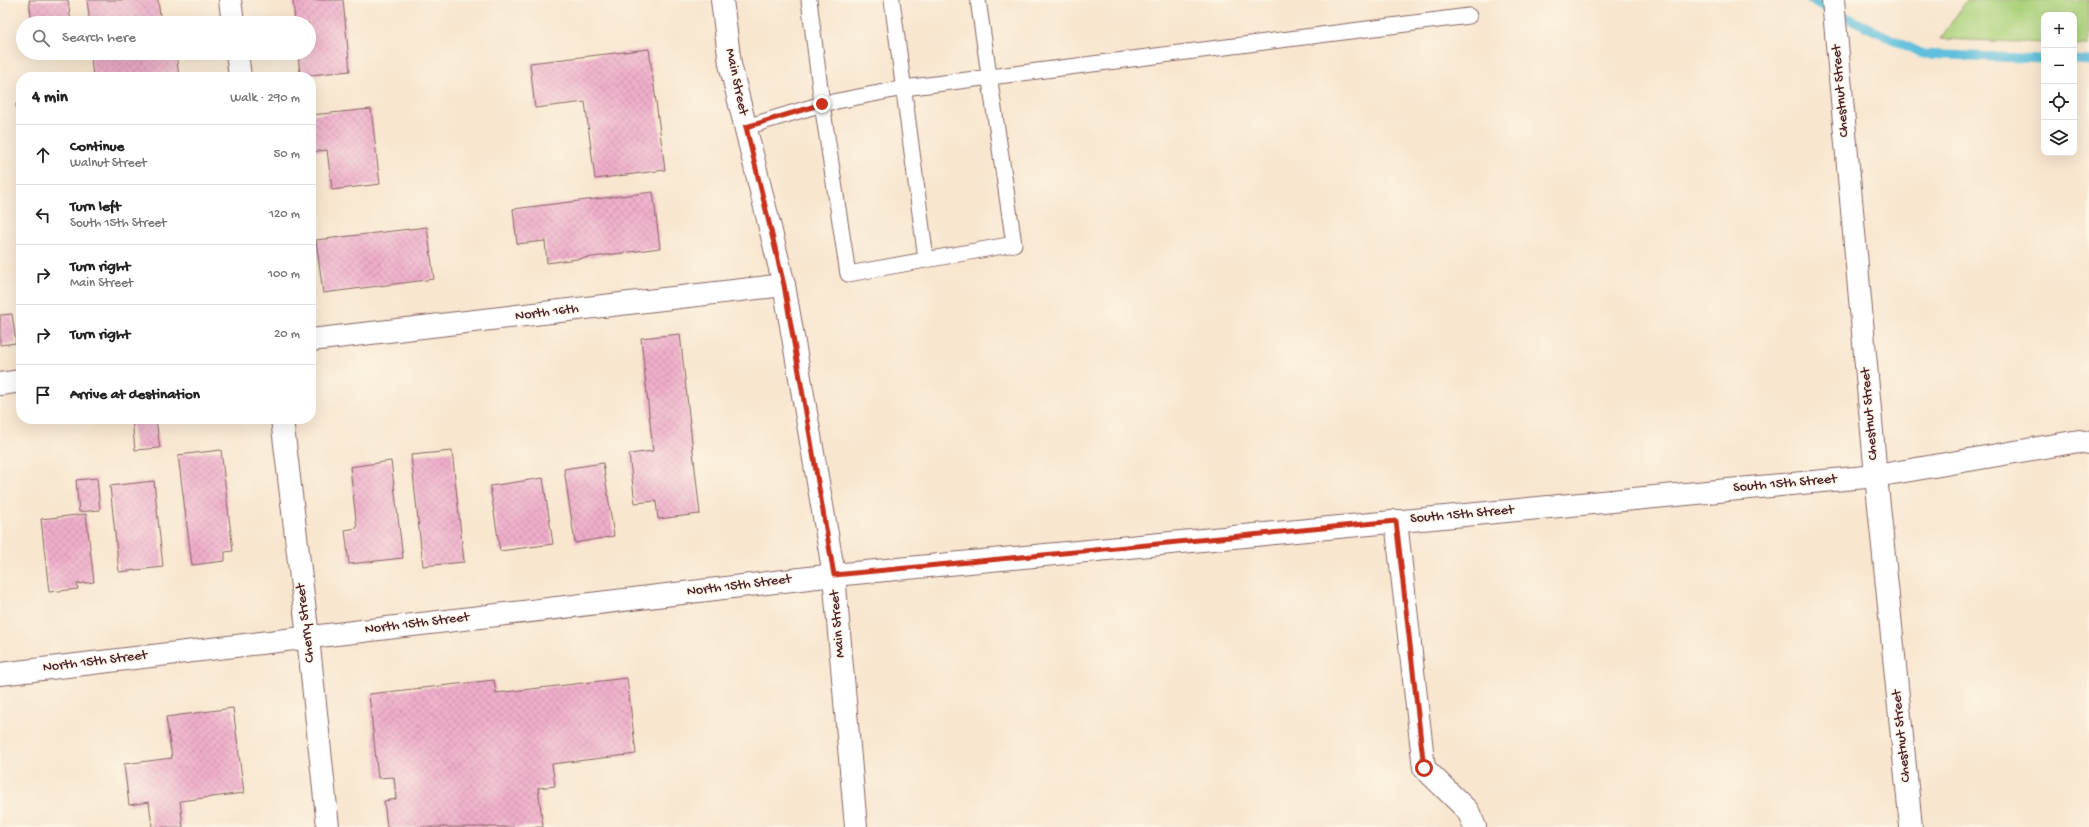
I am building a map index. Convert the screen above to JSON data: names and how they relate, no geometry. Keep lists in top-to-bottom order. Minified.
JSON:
{"streets":{"street":["Main Street","Chestnut Street","North 16th","South 15th Street","North 15th Street","Cherry Street"]},"crossings":[["Main Street","North 16th"],["Main Street","South 15th Street"],["Main Street","North 15th Street"],["Chestnut Street","South 15th Street"],["South 15th Street","North 15th Street"],["North 15th Street","Cherry Street"]],"page":{"map_buttons":["+","−"],"search":"Search here","heading":["4 min","Walk · 290 m"],"list":[["Continue","Walnut Street","50 m"],["Turn left","South 15th Street","120 m"],["Turn right","Main Street","100 m"],["Turn right","20 m"],"Arrive at destination"]}}
